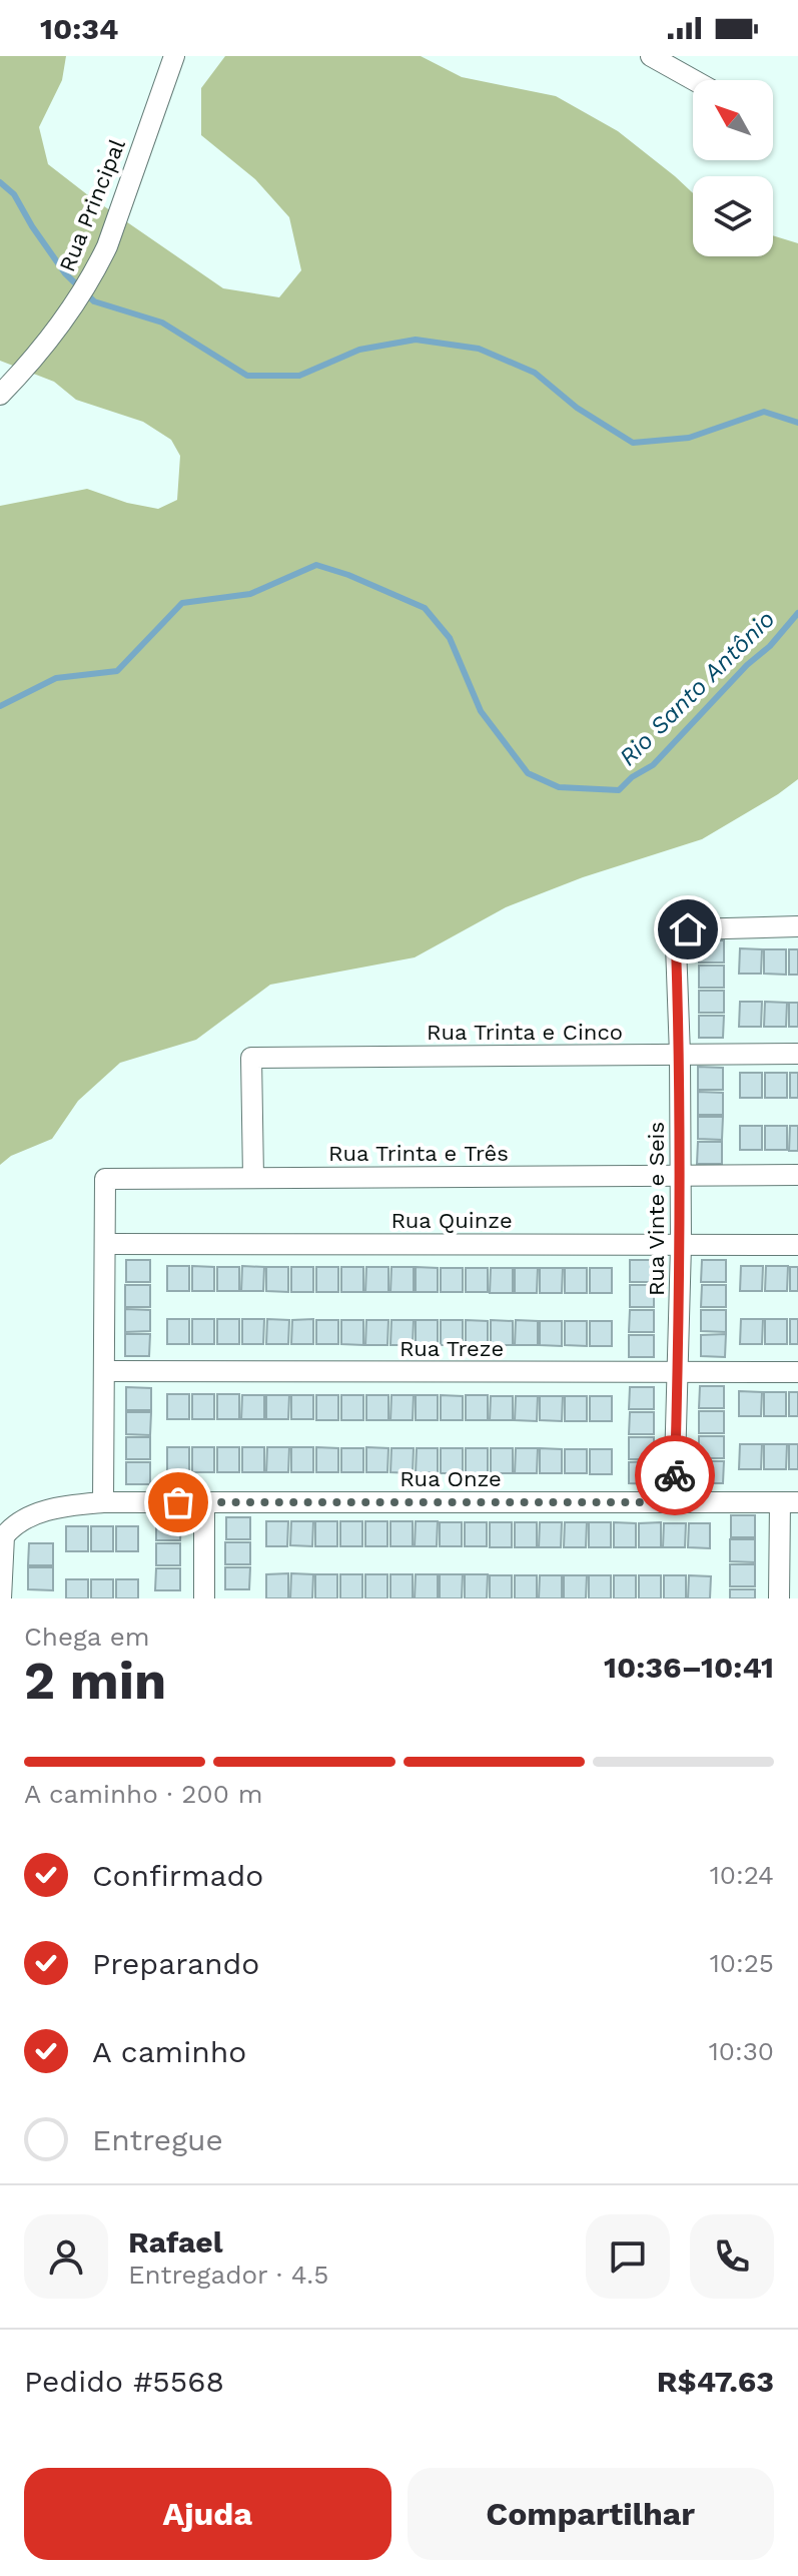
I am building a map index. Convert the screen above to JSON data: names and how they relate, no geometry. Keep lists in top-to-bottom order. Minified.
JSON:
{"streets":{"street":["Rua Principal","Rua Trinta e Cinco","Rua Trinta e Três","Rua Vinte e Seis","Rua Quinze","Rua Treze","Rua Onze"]},"crossings":[["Rua Trinta e Cinco","Rua Trinta e Três"],["Rua Trinta e Cinco","Rua Vinte e Seis"],["Rua Trinta e Três","Rua Vinte e Seis"],["Rua Trinta e Três","Rua Quinze"],["Rua Vinte e Seis","Rua Quinze"],["Rua Vinte e Seis","Rua Treze"],["Rua Vinte e Seis","Rua Onze"]],"water":["Rio Santo Antônio"],"north":"top left","page":{"status":"10:34","heading":["2 min","Chega em","10:36–10:41"],"panel":["Rafael","Entregador · 4.5","Pedido #5568","R$47.63"],"bar":"A caminho · 200 m","list":[["Confirmado","10:24"],["Preparando","10:25"],["A caminho","10:30"],"Entregue"],"buttons":["Ajuda","Compartilhar"]}}
